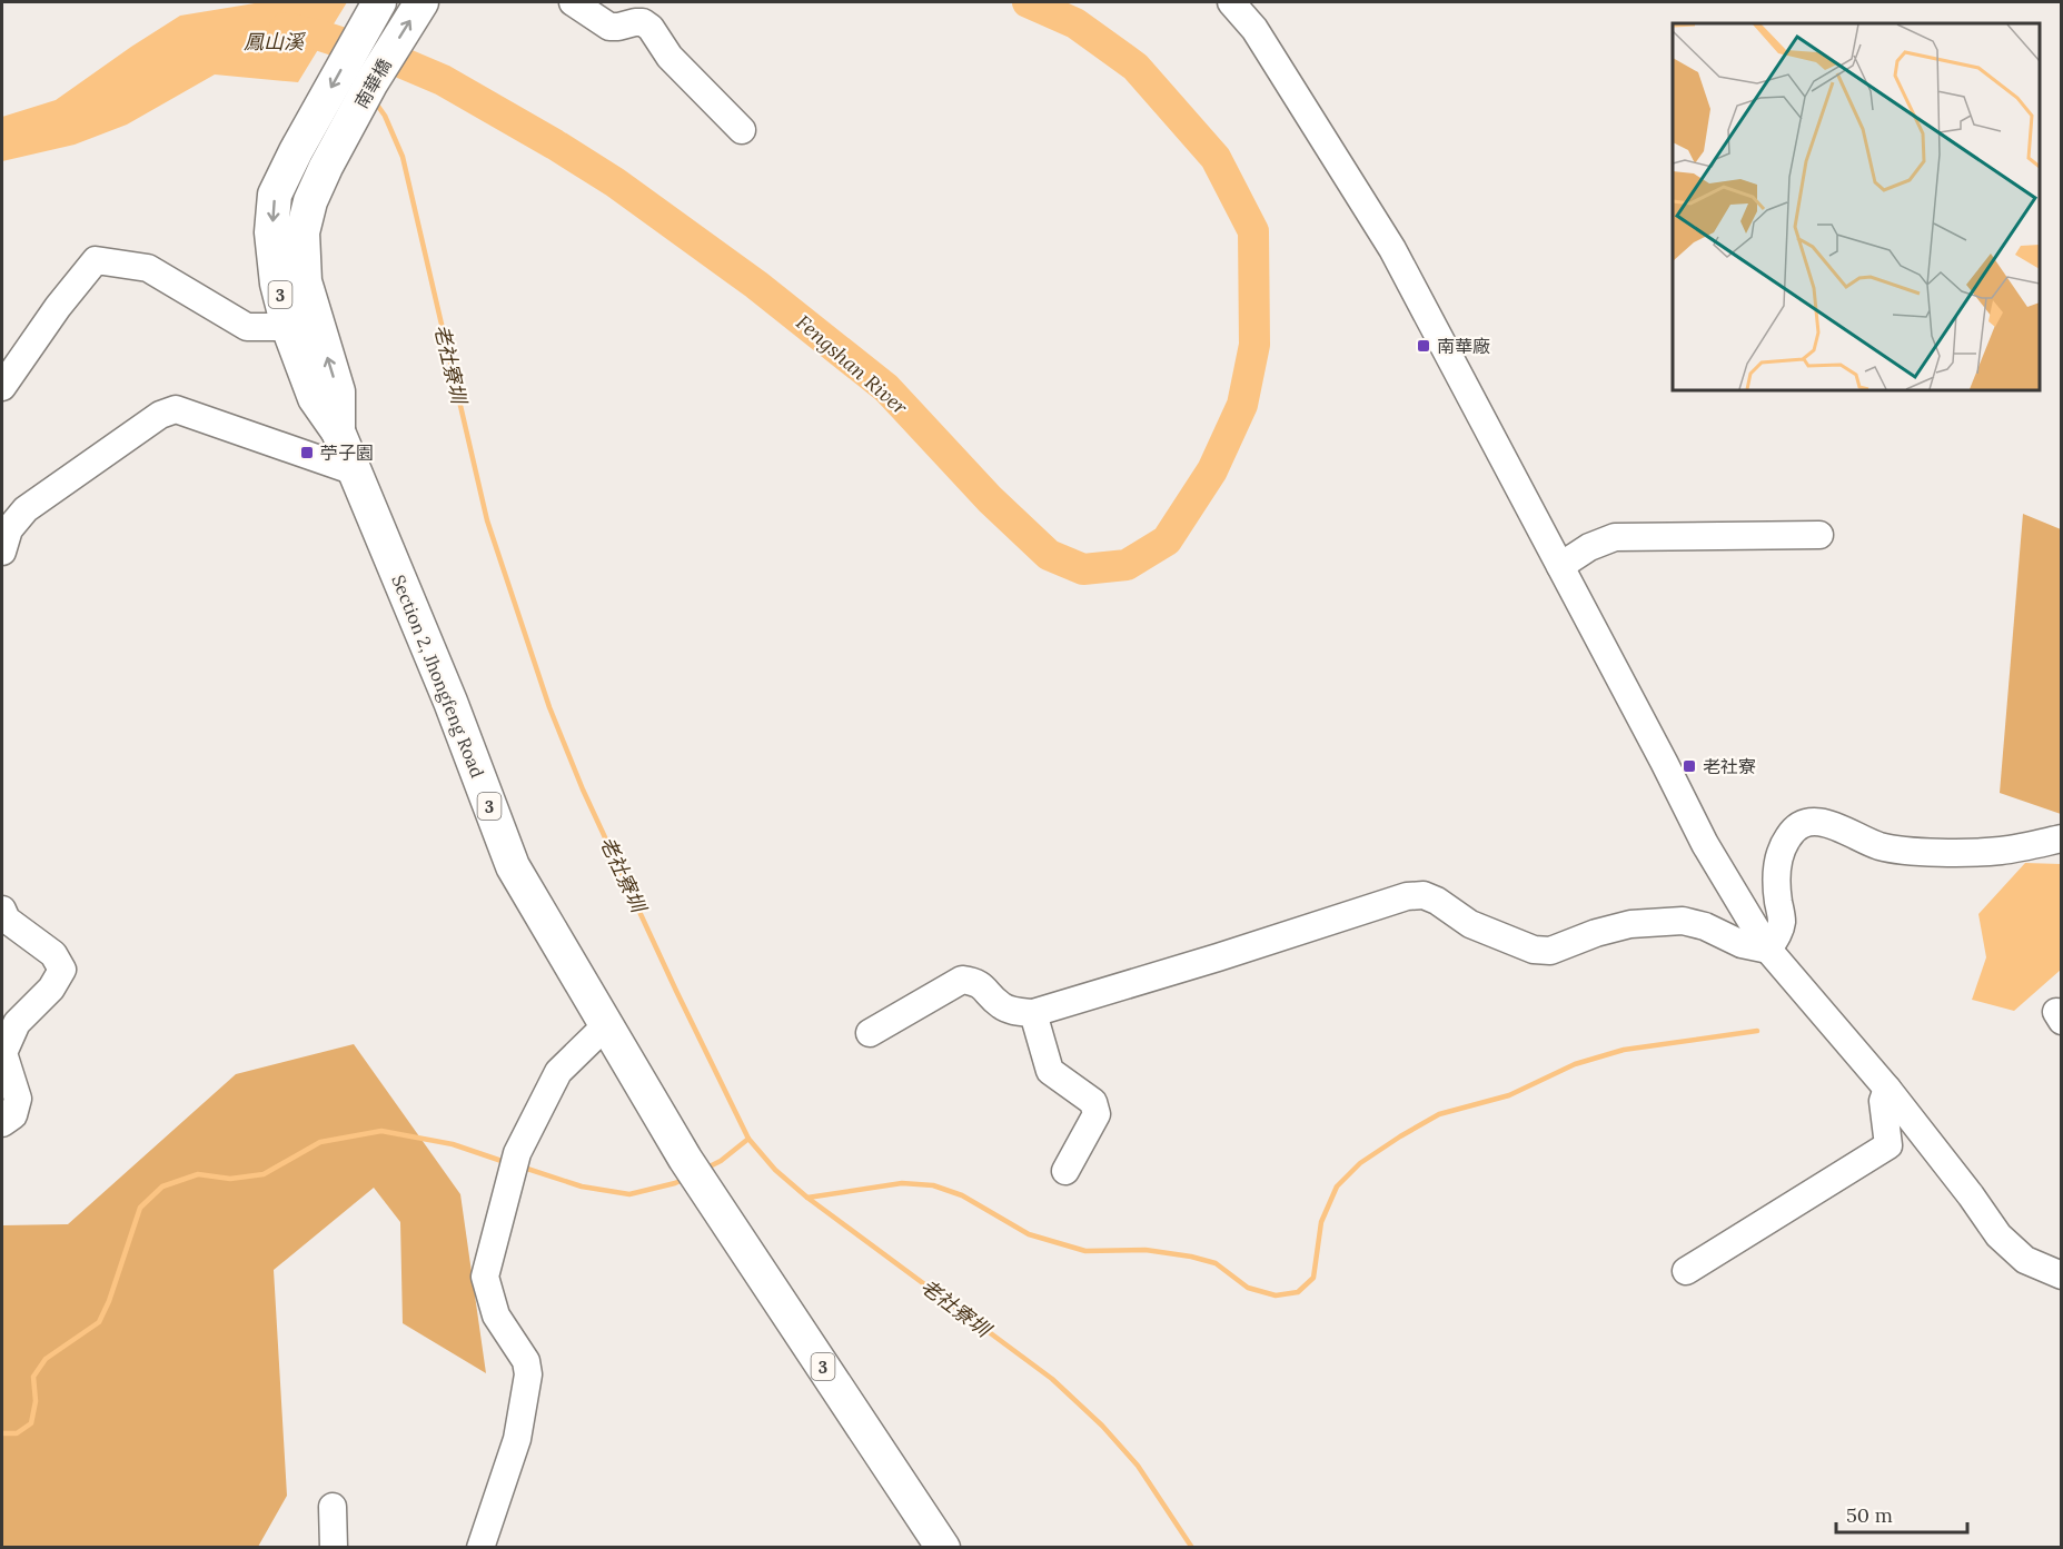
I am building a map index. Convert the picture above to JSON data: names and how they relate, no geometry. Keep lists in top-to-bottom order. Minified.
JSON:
{"streets":{"main road":["南華橋","3","Section 2, Jhongfeng Road"]},"crossings":[["南華橋","Section 2, Jhongfeng Road"]],"water":["鳳山溪","老社寮圳","Fengshan River"],"places":{"transit":["南華廠","苧子園","老社寮"]},"scale_bar":"50 m"}
